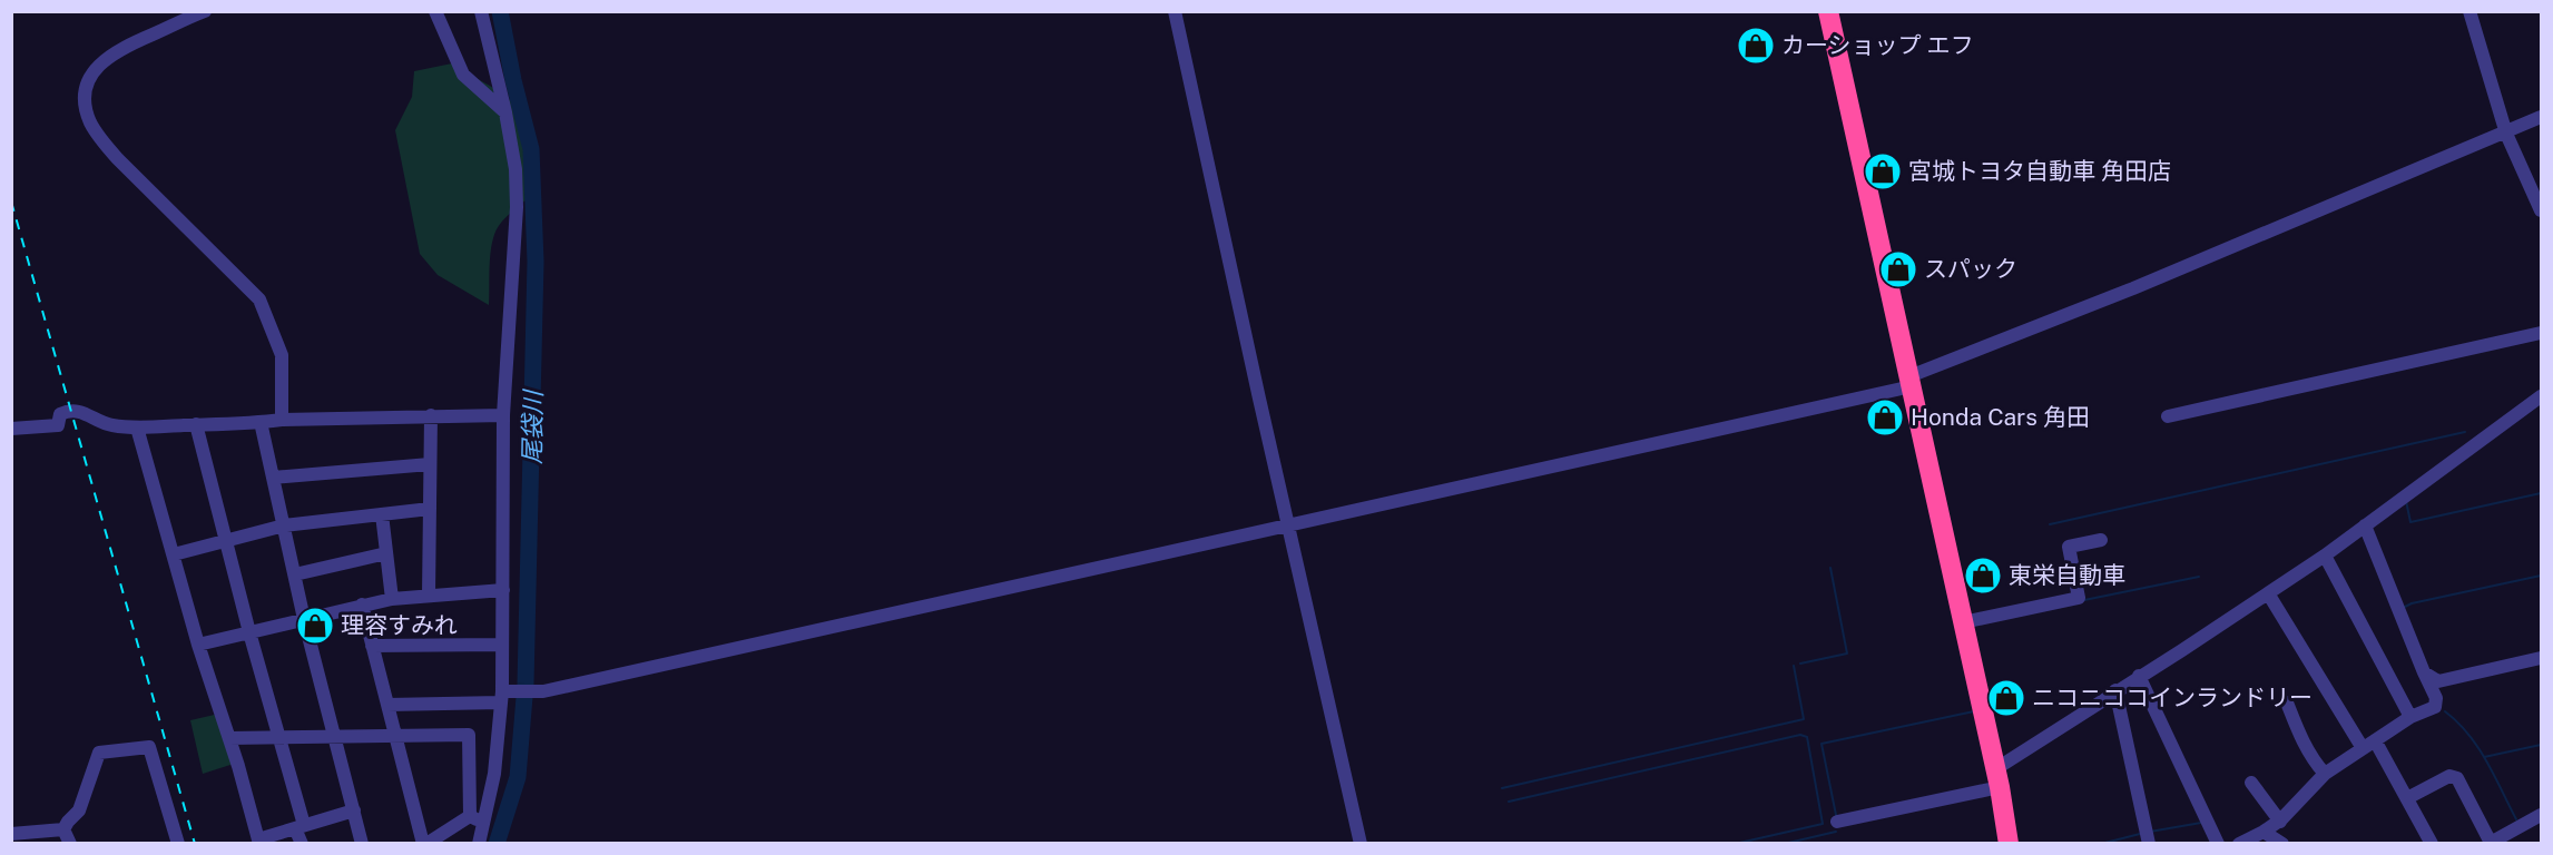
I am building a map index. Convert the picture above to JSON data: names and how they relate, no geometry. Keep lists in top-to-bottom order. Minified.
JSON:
{"water":["尾袋川"],"places":{"shop":["カーショップ エフ","宮城トヨタ自動車 角田店","スパック","Honda Cars 角田","東栄自動車","理容すみれ","ニコニココインランドリー"]}}
